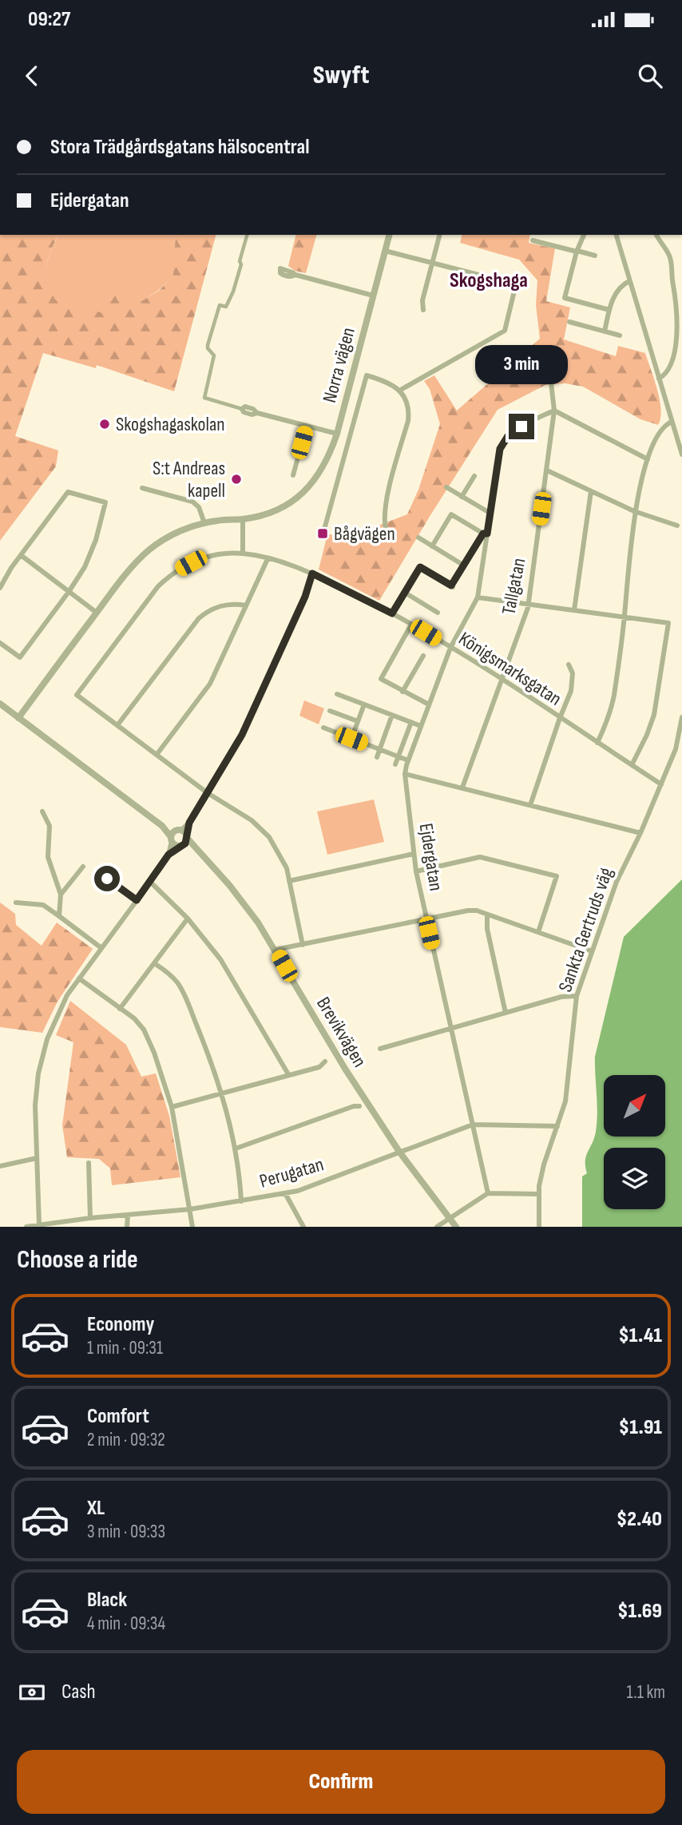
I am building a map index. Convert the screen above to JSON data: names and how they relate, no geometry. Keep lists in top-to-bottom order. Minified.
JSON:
{"streets":{"street":["Norra vägen","Tallgatan","Königsmarksgatan","Ejdergatan","Sankta Gertruds väg","Brevikvägen","Perugatan"]},"crossings":[["Tallgatan","Königsmarksgatan"],["Tallgatan","Ejdergatan"],["Königsmarksgatan","Ejdergatan"],["Königsmarksgatan","Sankta Gertruds väg"],["Ejdergatan","Perugatan"],["Sankta Gertruds väg","Perugatan"],["Brevikvägen","Perugatan"]],"districts":["Skogshaga"],"places":{"other":["Skogshagaskolan","S:t Andreas kapell"],"transit":["Bågvägen"]},"north":"top right","page":{"status":"09:27","header":"Swyft","banner":["Stora Trädgårdsgatans hälsocentral","Ejdergatan"],"bubble":"3 min","heading":"Choose a ride","list":[{"name":"Economy","note":"1 min · 09:31","value":"$1.41"},{"name":"Comfort","note":"2 min · 09:32","value":"$1.91"},{"name":"XL","note":"3 min · 09:33","value":"$2.40"},{"name":"Black","note":"4 min · 09:34","value":"$1.69"}],"pay":["Cash","1.1 km"],"buttons":"Confirm"}}
